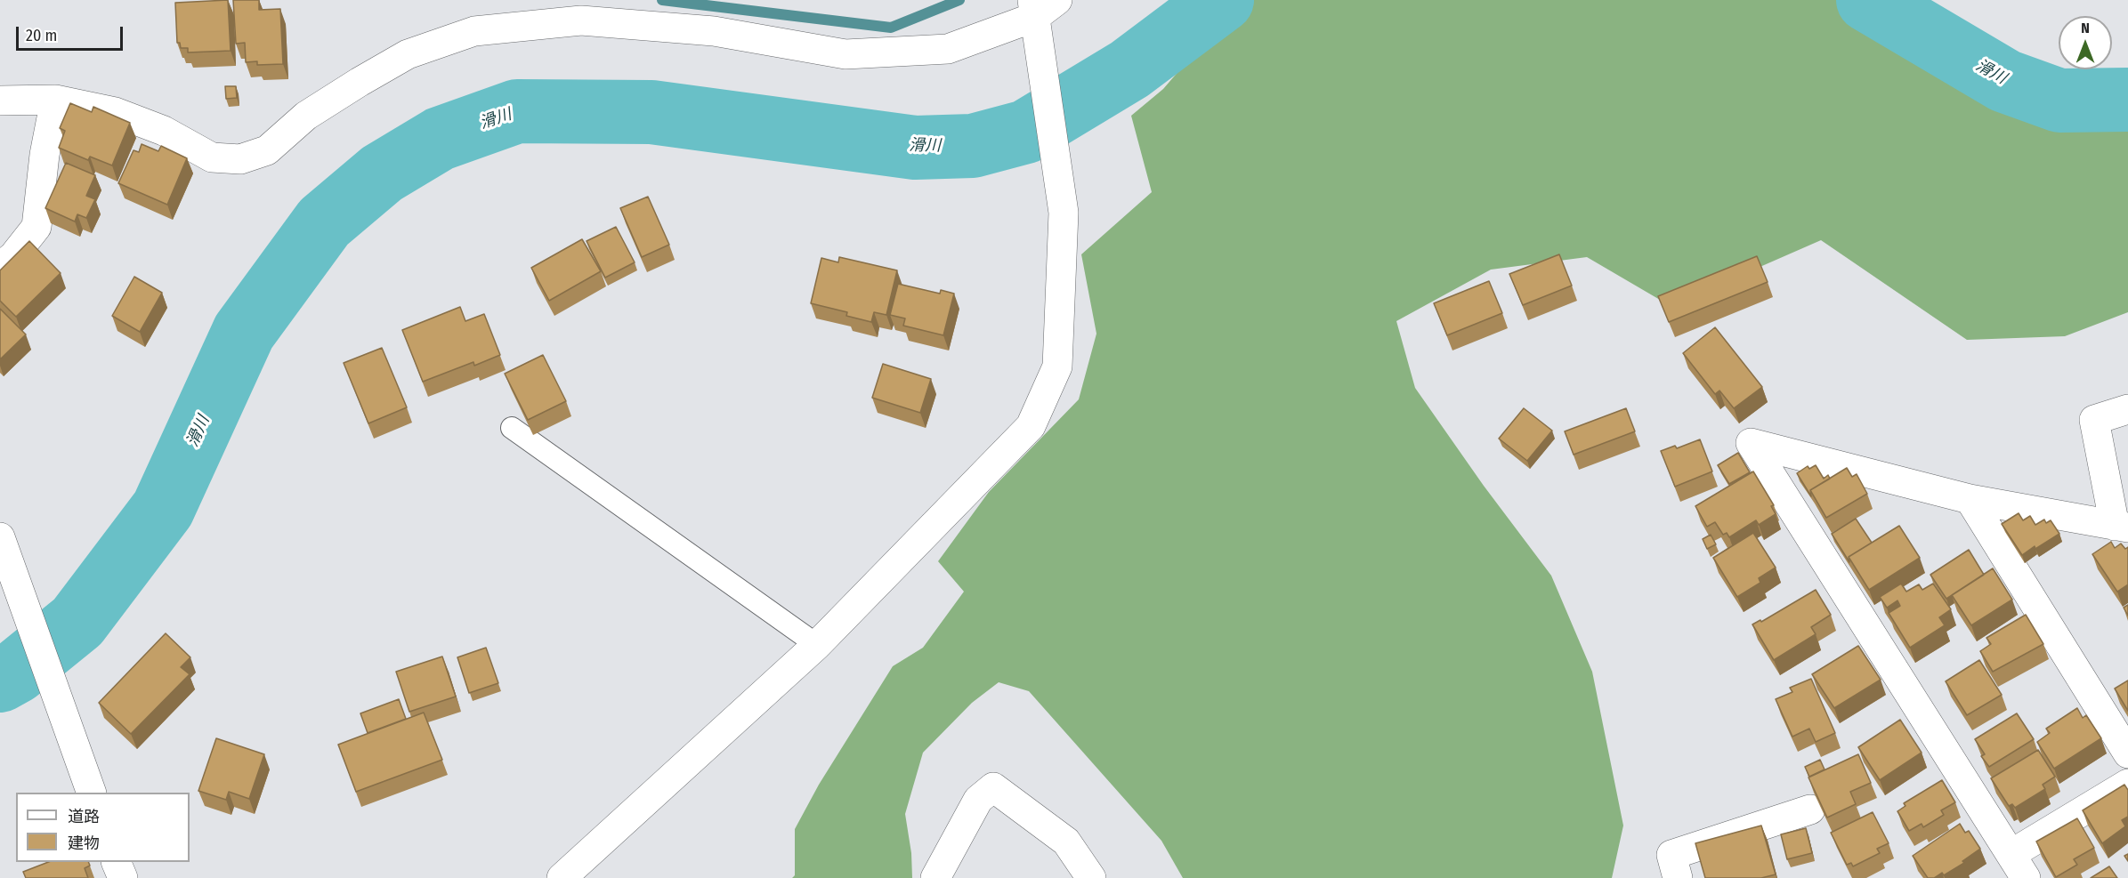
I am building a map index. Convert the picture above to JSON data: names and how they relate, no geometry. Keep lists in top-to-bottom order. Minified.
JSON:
{"water":["滑川"],"legend":["道路","建物"],"scale_bar":"20 m","north":"top"}
